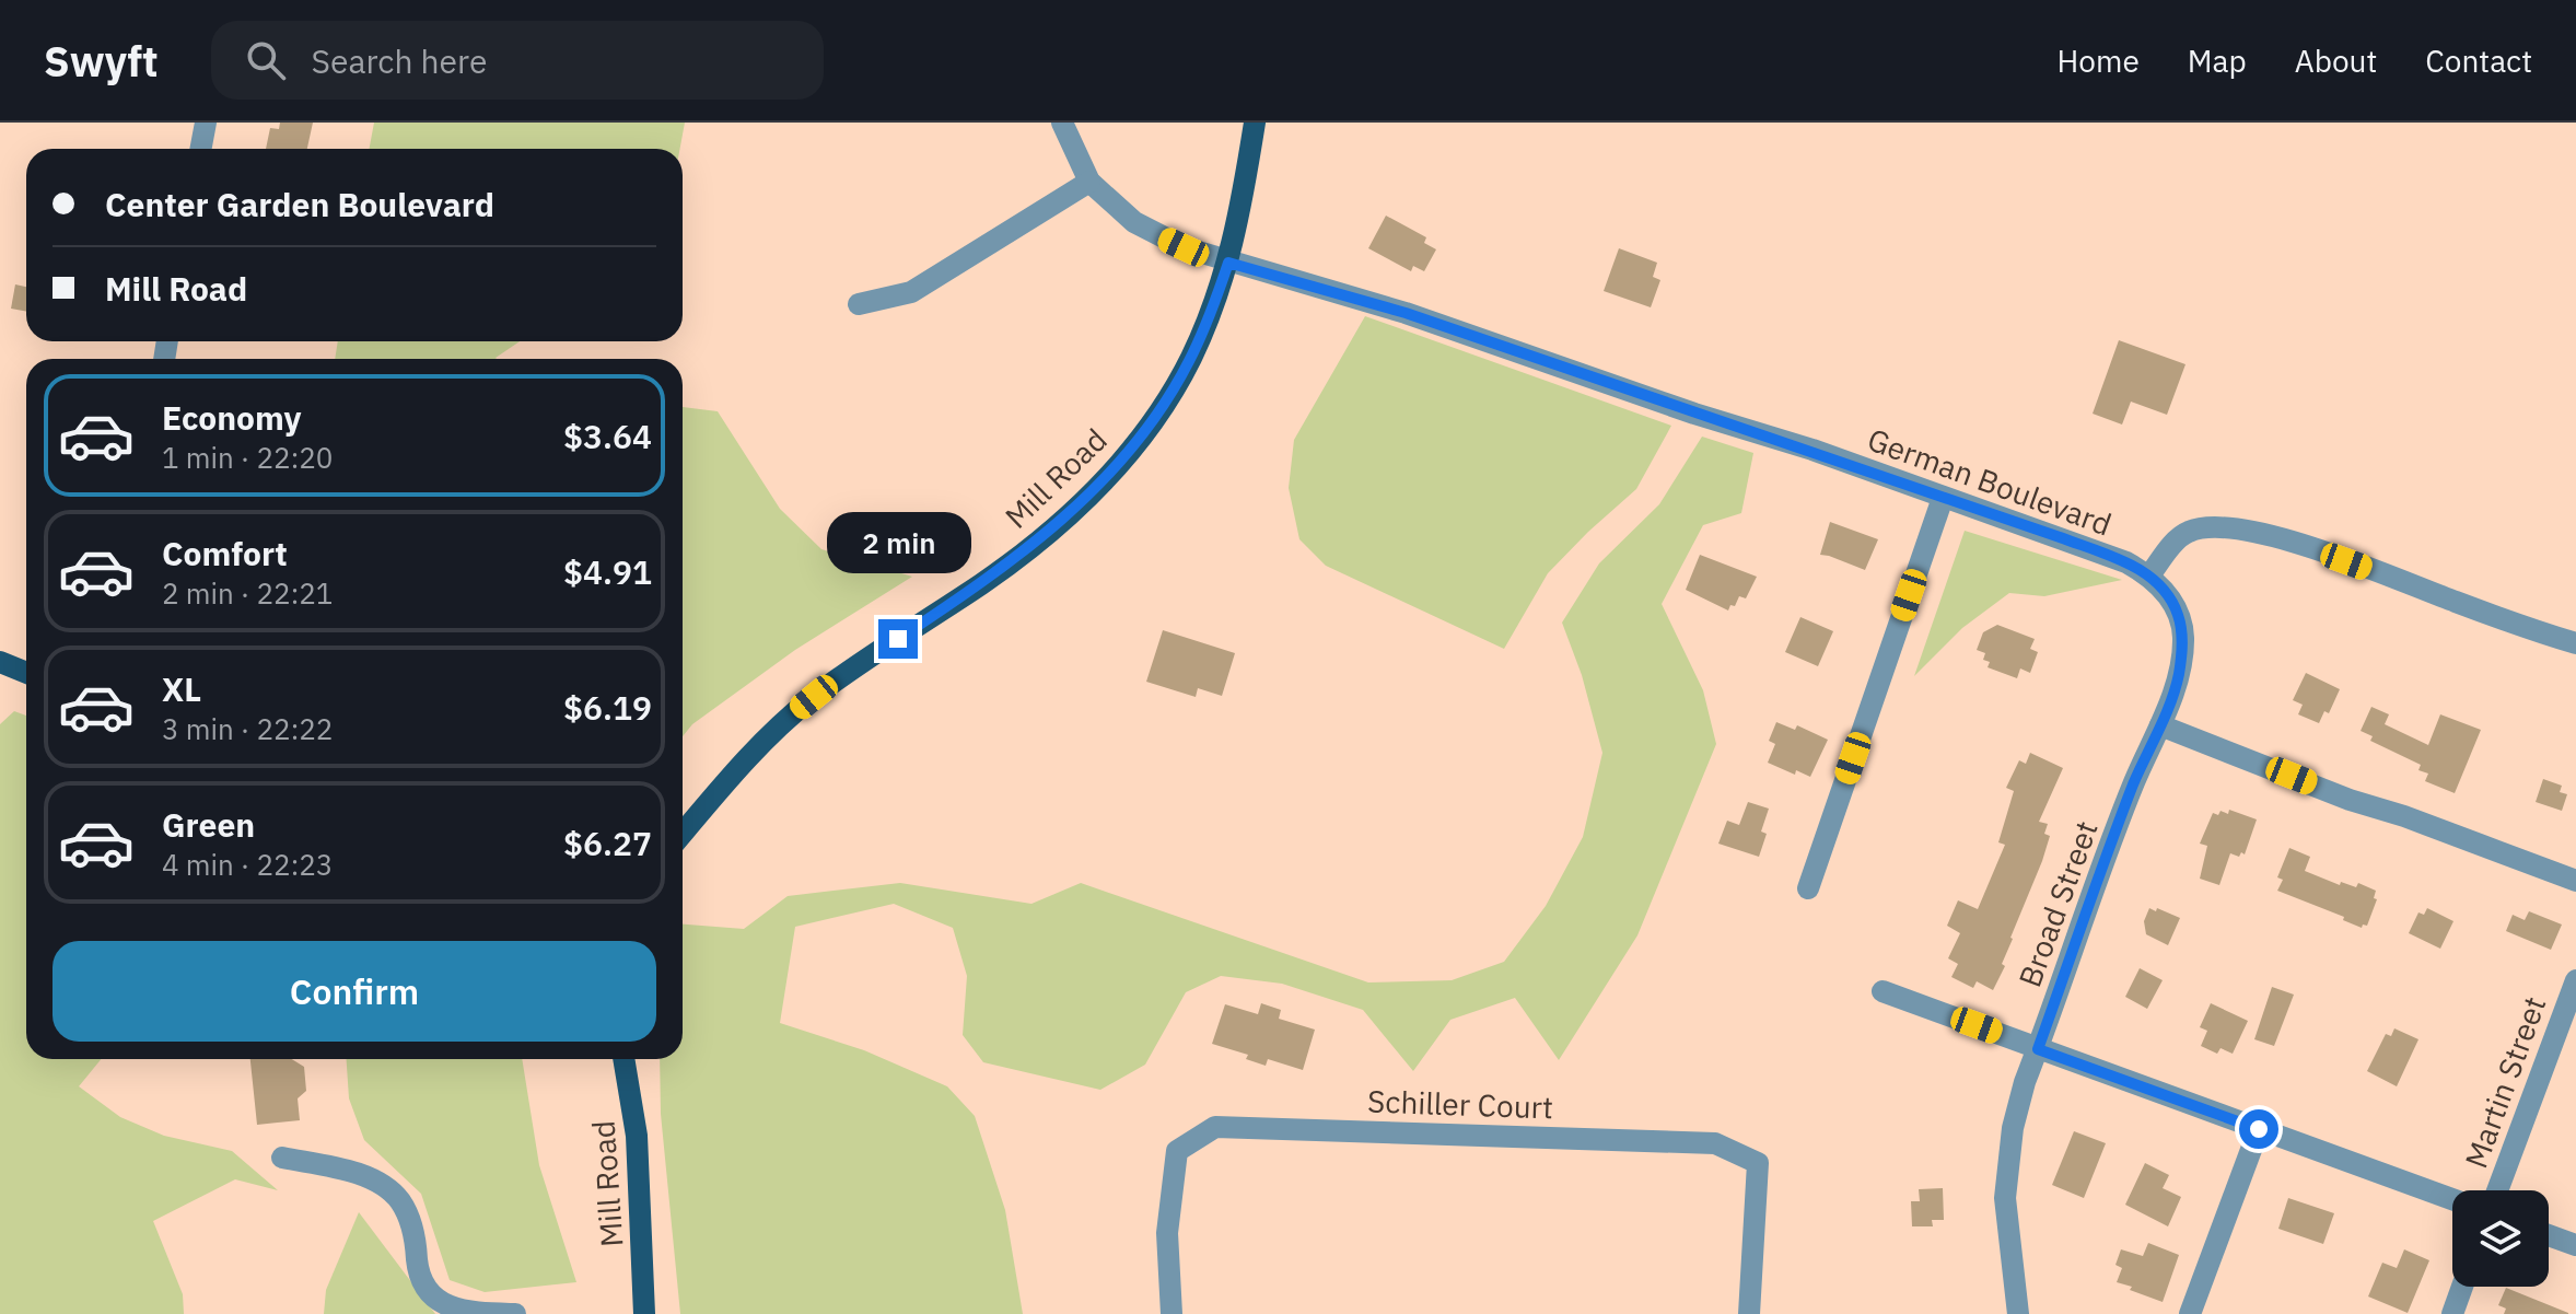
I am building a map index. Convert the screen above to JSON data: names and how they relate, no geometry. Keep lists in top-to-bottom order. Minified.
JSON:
{"streets":{"main road":["Mill Road"],"street":["German Boulevard","Broad Street","Martin Street","Schiller Court"]},"crossings":[["Mill Road","German Boulevard"],["German Boulevard","Broad Street"]],"page":{"header":"Swyft","search":"Search here","nav":["Home","Map","About","Contact"],"banner":["Center Garden Boulevard","Mill Road"],"list":[{"name":"Economy","note":"1 min · 22:20","value":"$3.64"},{"name":"Comfort","note":"2 min · 22:21","value":"$4.91"},{"name":"XL","note":"3 min · 22:22","value":"$6.19"},{"name":"Green","note":"4 min · 22:23","value":"$6.27"}],"bubble":"2 min","buttons":"Confirm"}}
